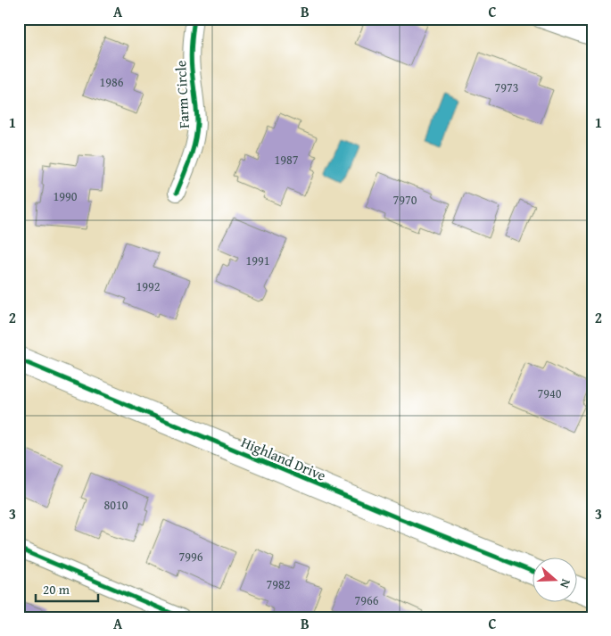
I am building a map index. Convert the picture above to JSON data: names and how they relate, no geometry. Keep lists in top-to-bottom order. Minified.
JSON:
{"streets":{"main road":["Highland Drive"],"street":["Farm Circle"]},"house_numbers":["1986","7973","1987","1990","7970","1991","1992","7940","8010","7996","7982","7966"],"scale_bar":"20 m","north":"right","grid":{"columns":["A","B","C"],"rows":["1","2","3"]}}
